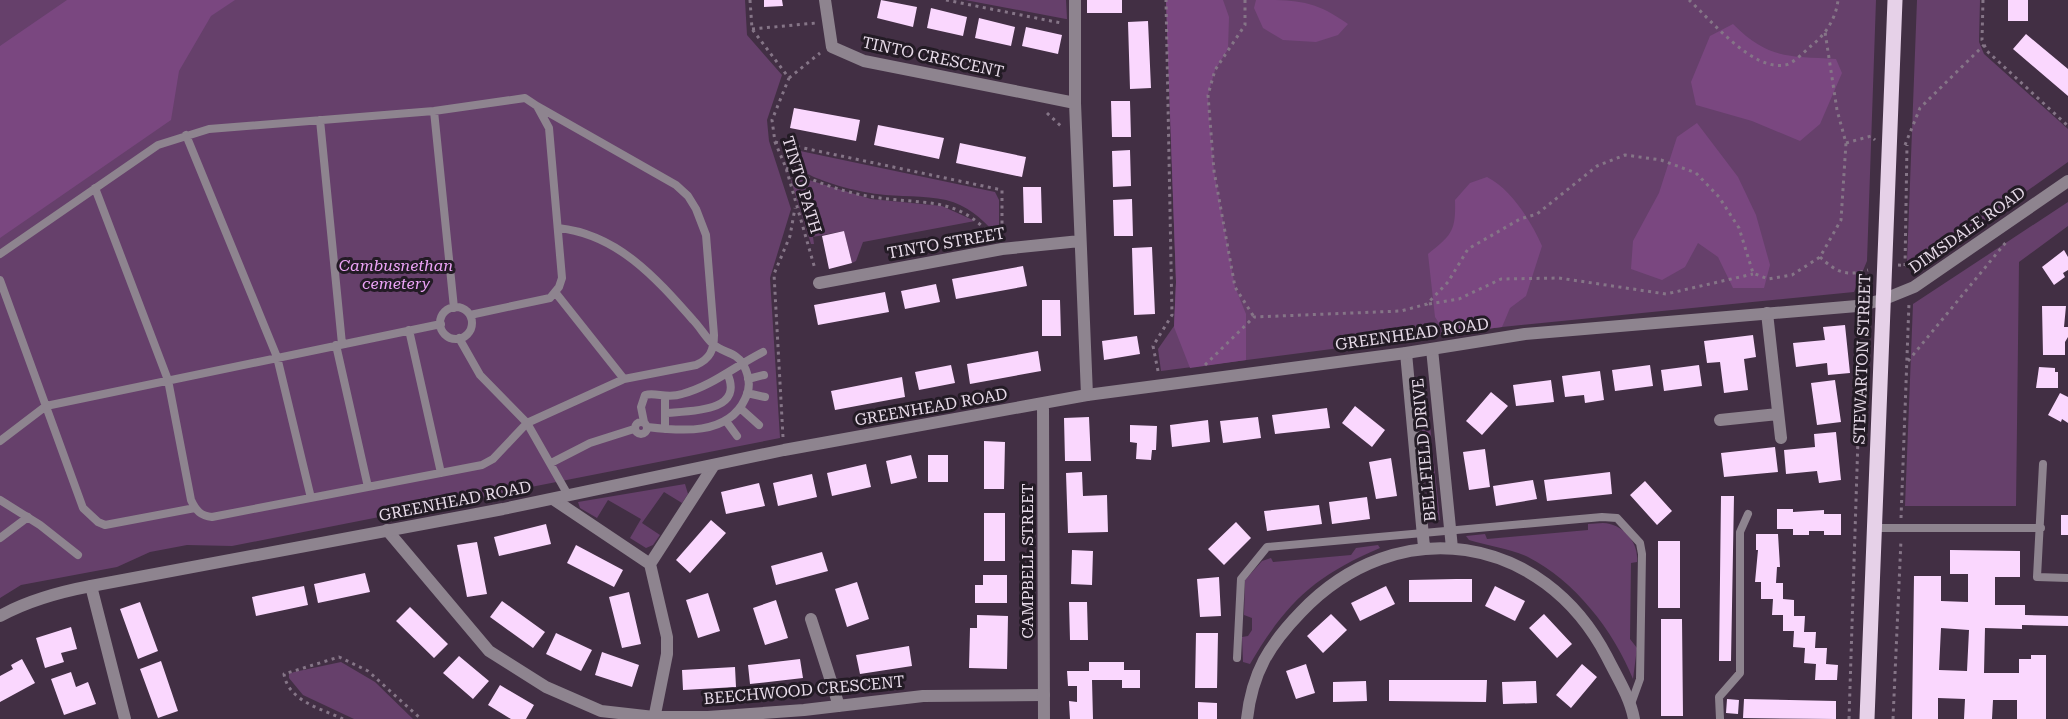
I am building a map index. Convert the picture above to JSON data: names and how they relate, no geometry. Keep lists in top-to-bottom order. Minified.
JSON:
{"streets":{"main road":["STEWARTON STREET"],"street":["TINTO CRESCENT","DIMSDALE ROAD","TINTO STREET","GREENHEAD ROAD","BELLFIELD DRIVE","CAMPBELL STREET","BEECHWOOD CRESCENT"],"path":["TINTO PATH"]},"crossings":[["TINTO PATH","TINTO STREET"],["DIMSDALE ROAD","GREENHEAD ROAD"],["DIMSDALE ROAD","STEWARTON STREET"],["GREENHEAD ROAD","STEWARTON STREET"],["GREENHEAD ROAD","BELLFIELD DRIVE"],["GREENHEAD ROAD","CAMPBELL STREET"],["GREENHEAD ROAD","BEECHWOOD CRESCENT"],["CAMPBELL STREET","BEECHWOOD CRESCENT"]],"parks":["Cambusnethan cemetery"]}
